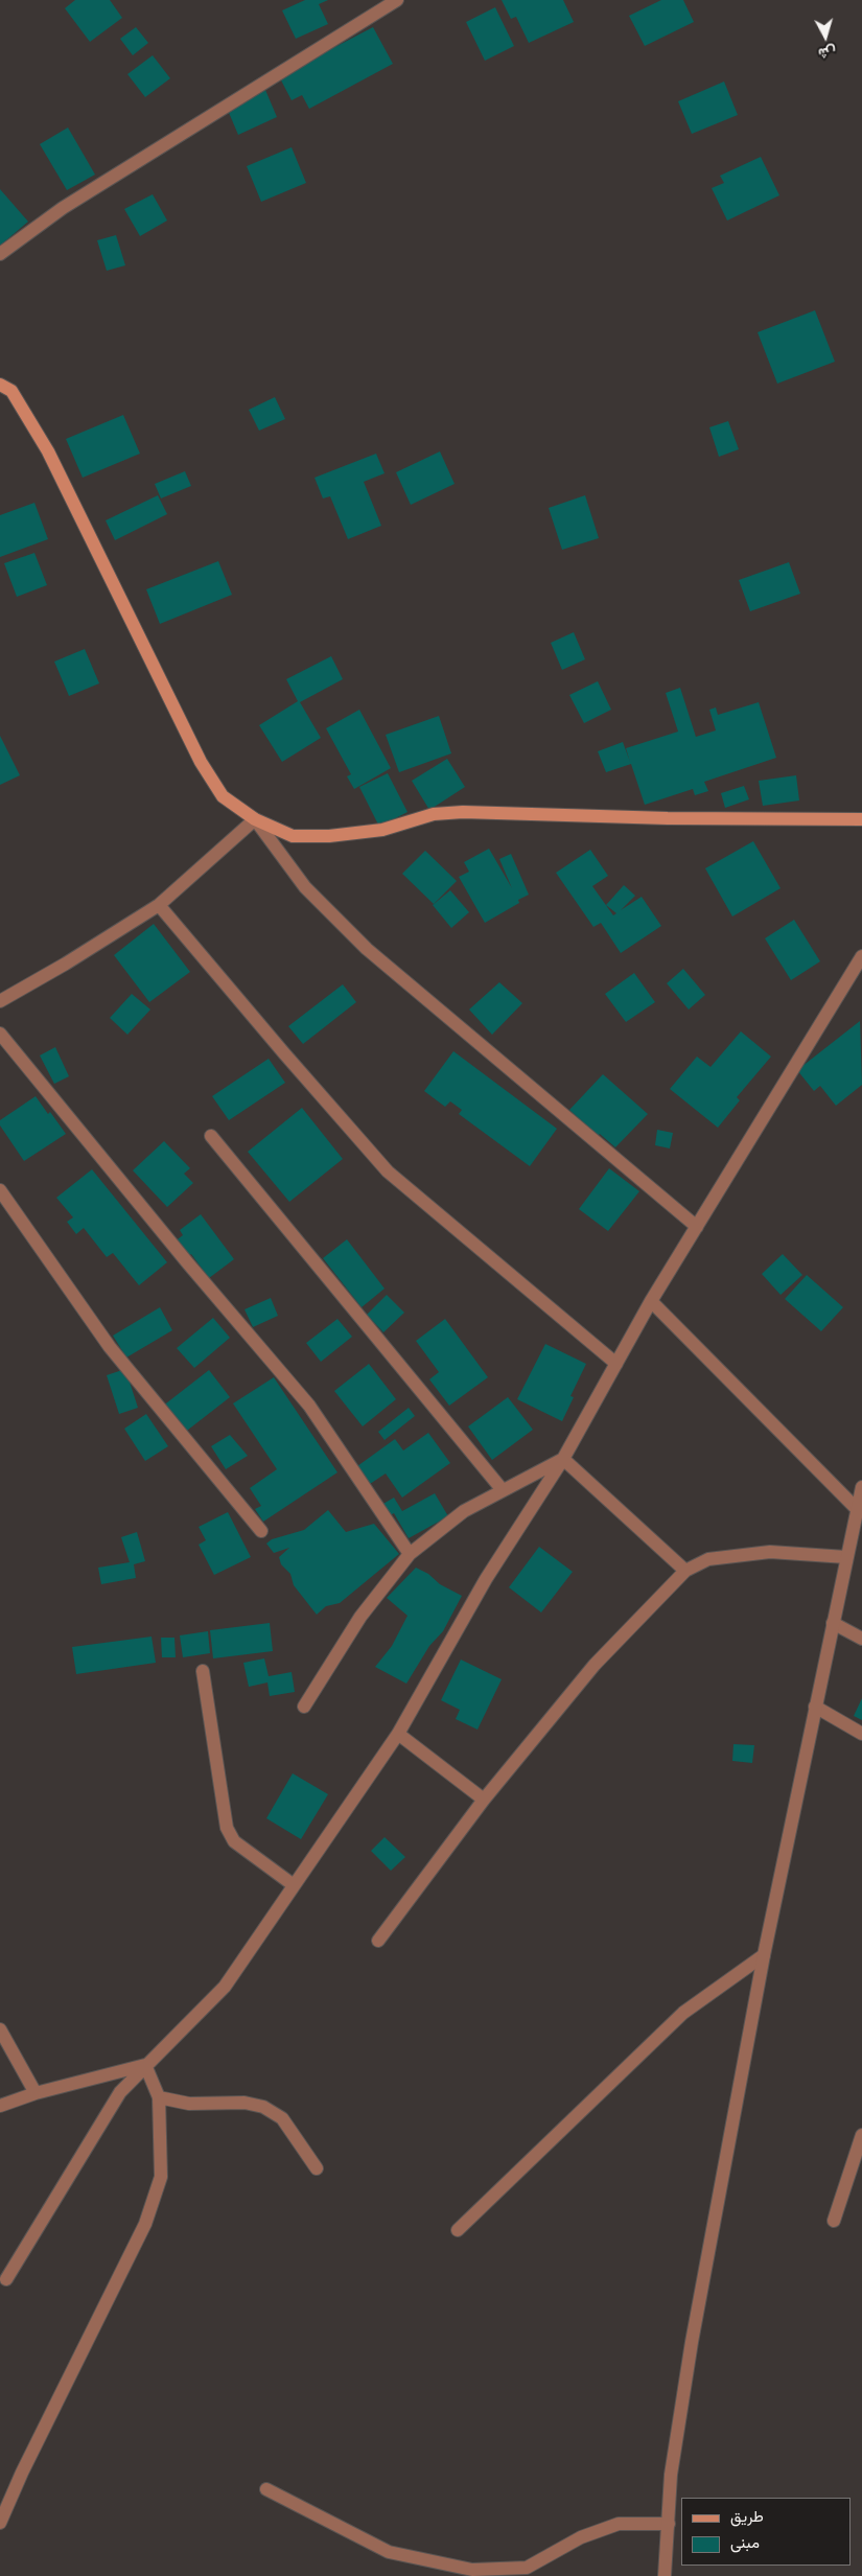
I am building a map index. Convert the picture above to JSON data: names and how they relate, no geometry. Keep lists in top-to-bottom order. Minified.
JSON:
{"legend":["طريق","مبنى"],"north":"bottom"}
